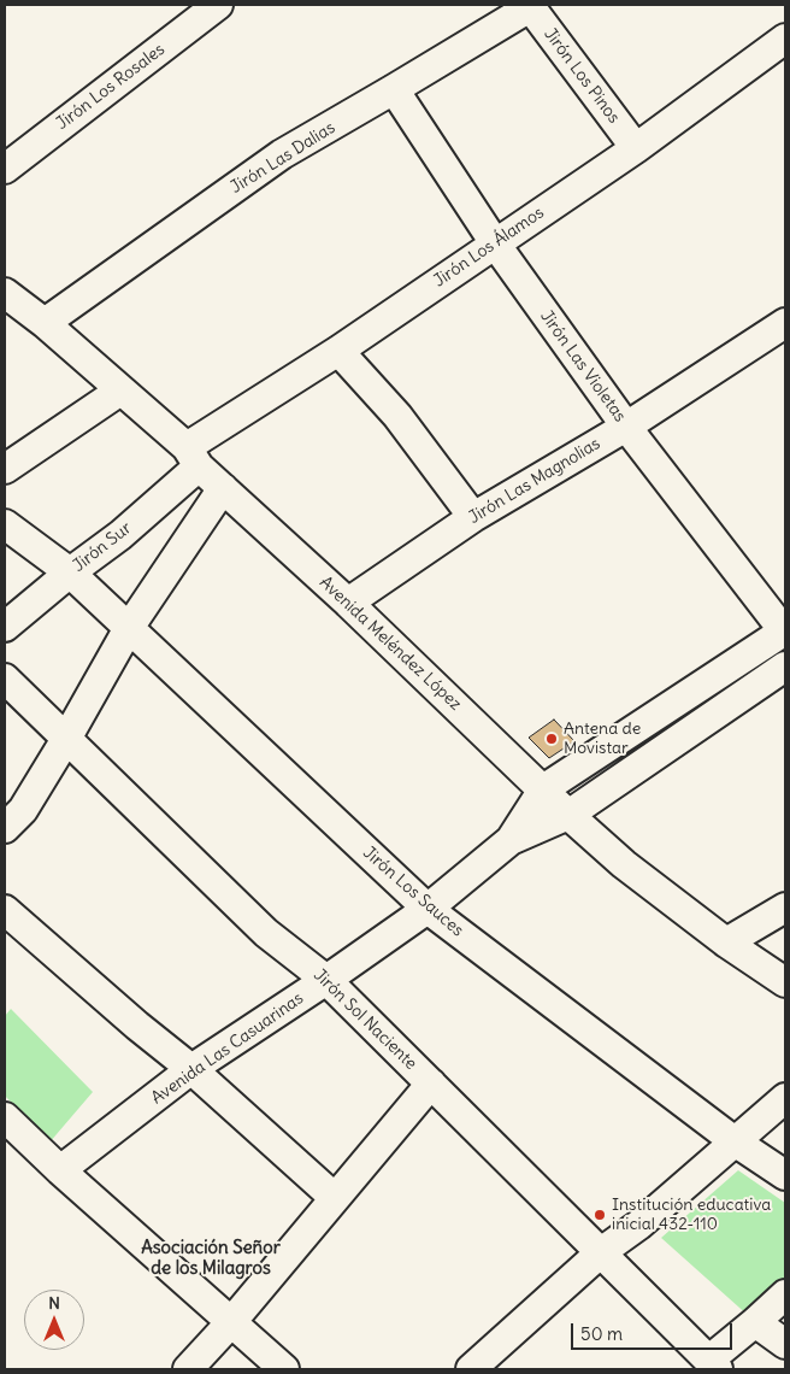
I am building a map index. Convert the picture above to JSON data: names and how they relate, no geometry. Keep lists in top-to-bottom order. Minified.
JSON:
{"streets":{"street":["Jirón Los Pinos","Jirón Los Rosales","Jirón Las Dalias","Jirón Los Álamos","Jirón Las Violetas","Jirón Las Magnolias","Jirón Sur","Avenida Meléndez López","Jirón Los Sauces","Jirón Sol Naciente","Avenida Las Casuarinas"]},"crossings":[["Jirón Los Pinos","Jirón Las Dalias"],["Jirón Los Pinos","Jirón Los Álamos"],["Jirón Las Dalias","Jirón Las Violetas"],["Jirón Las Dalias","Avenida Meléndez López"],["Jirón Los Álamos","Jirón Las Violetas"],["Jirón Los Álamos","Jirón Sur"],["Jirón Los Álamos","Avenida Meléndez López"],["Jirón Las Violetas","Jirón Las Magnolias"],["Jirón Las Violetas","Avenida Las Casuarinas"],["Jirón Las Magnolias","Avenida Meléndez López"],["Jirón Sur","Avenida Meléndez López"],["Jirón Sur","Jirón Los Sauces"],["Avenida Meléndez López","Avenida Las Casuarinas"],["Jirón Los Sauces","Avenida Las Casuarinas"],["Jirón Sol Naciente","Avenida Las Casuarinas"]],"districts":["Asociación Señor de los Milagros"],"places":["Antena de Movistar","Institución educativa inicial 432-110"],"scale_bar":"50 m","north":"top"}
